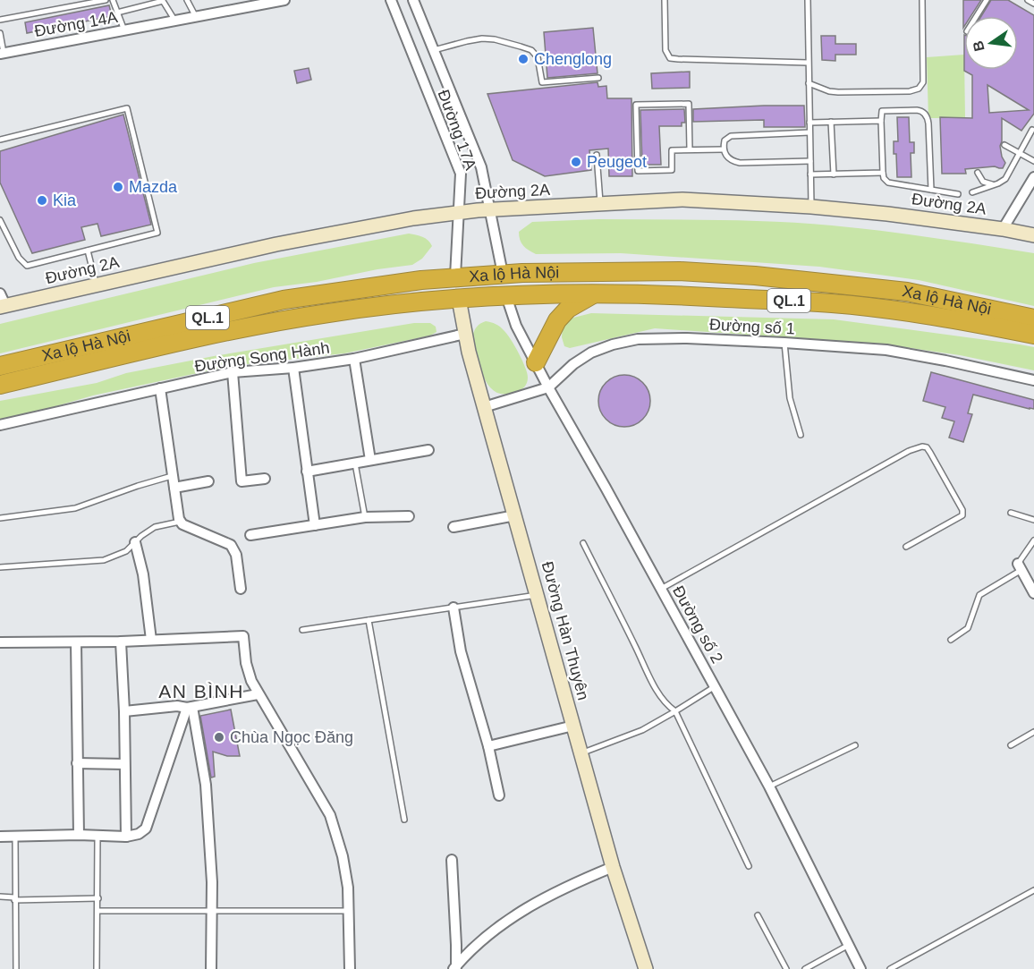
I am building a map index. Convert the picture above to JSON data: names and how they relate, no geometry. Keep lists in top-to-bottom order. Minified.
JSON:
{"streets":{"highway":["Xa lộ Hà Nội","QL.1"],"street":["Đường 14A","Đường 17A","Đường 2A","Đường số 1","Đường Song Hành","Đường số 2","Đường Hàn Thuyên"]},"crossings":[["Đường 17A","Đường 2A"],["Đường 17A","Xa lộ Hà Nội"],["Xa lộ Hà Nội","Đường số 2"],["Xa lộ Hà Nội","Đường Hàn Thuyên"],["Đường số 1","Đường số 2"],["Đường số 1","Đường Hàn Thuyên"],["Đường Song Hành","Đường Hàn Thuyên"]],"districts":["AN BÌNH"],"places":["Chenglong","Peugeot","Mazda","Kia","Chùa Ngọc Đăng"],"north":"left"}
